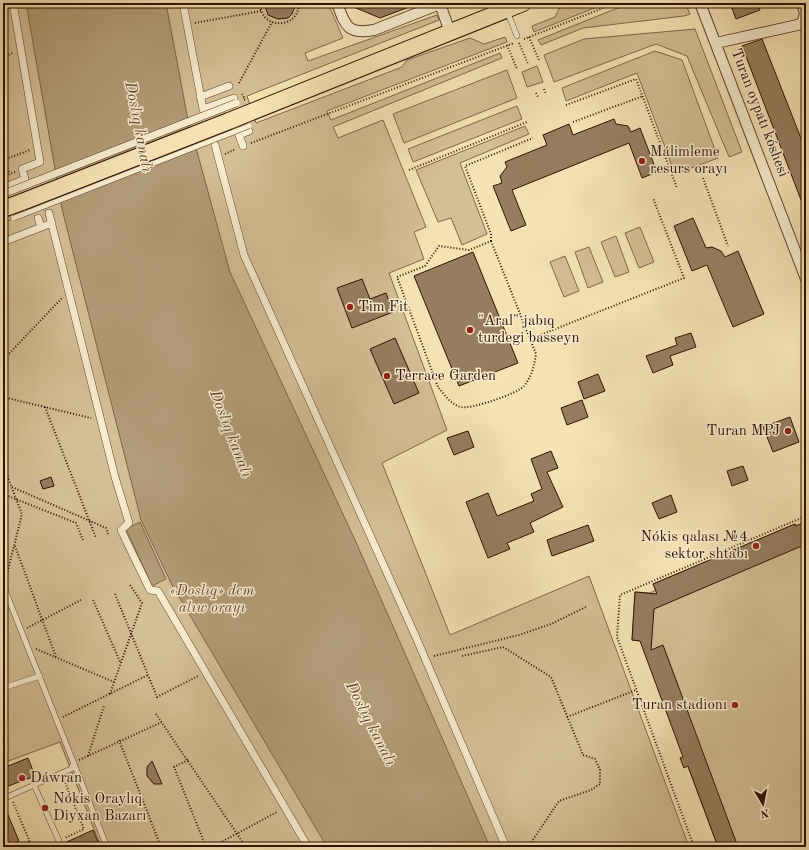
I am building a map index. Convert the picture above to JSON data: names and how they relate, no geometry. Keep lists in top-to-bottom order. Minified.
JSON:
{"streets":{"street":["Turan oypatı kóshesi"]},"water":["Doslıq kanalı"],"parks":["«Doslıq» dem alıw orayı"],"places":["Málimleme resurs orayı","Tim Fit","\"Aral\" jabıq turdegi basseyn","Terrace Garden","Turan MPJ","Nókis qalası №4 sektor shtabı","Turan stadionı","Dáwran","Nókis Oraylıq Diyxan Bazarı"],"north":"bottom"}
